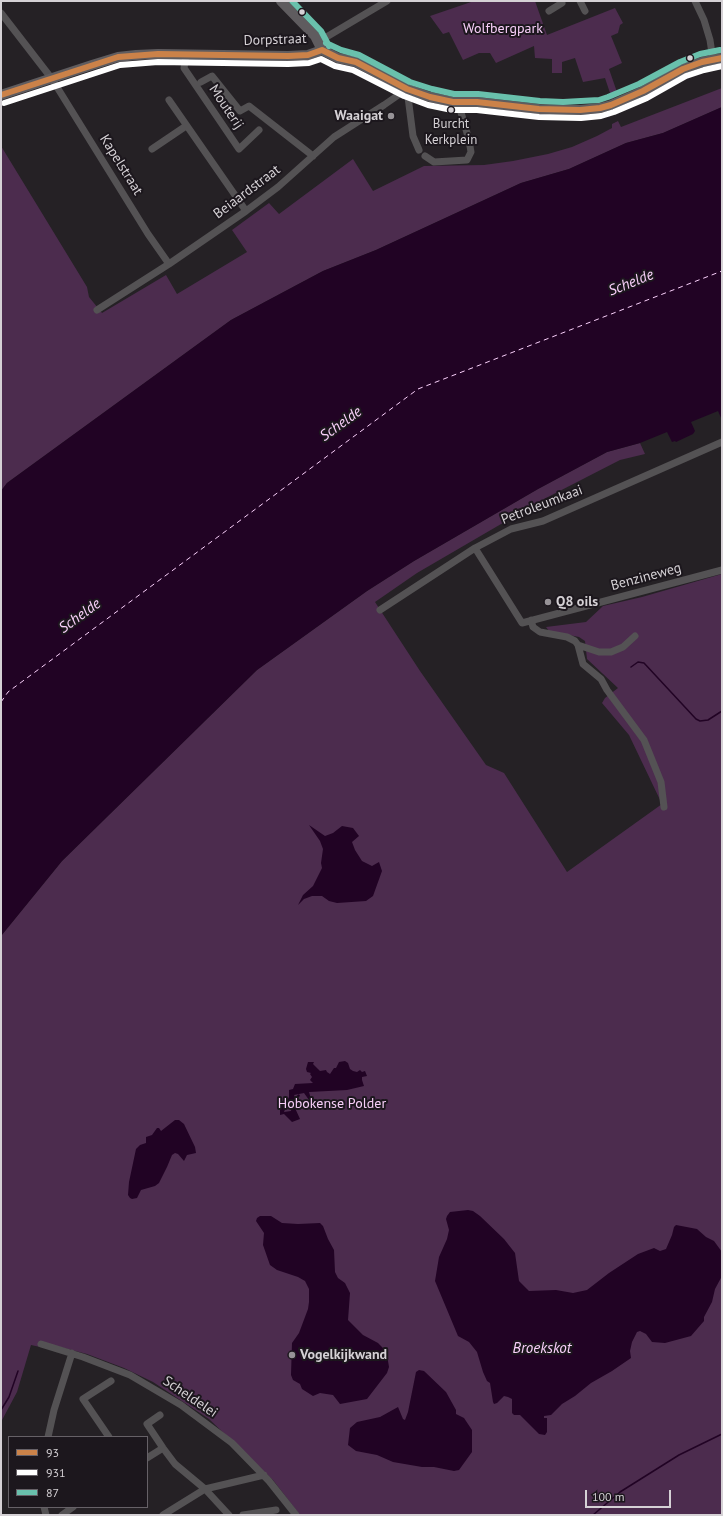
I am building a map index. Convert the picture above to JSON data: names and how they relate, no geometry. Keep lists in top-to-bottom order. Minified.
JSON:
{"streets":{"street":["Dorpstraat","Mouterij","Kapelstraat","Beiaardstraat","Petroleumkaai","Benzineweg","Scheldelei"]},"crossings":[["Dorpstraat","Mouterij"],["Dorpstraat","Kapelstraat"],["Dorpstraat","Beiaardstraat"],["Kapelstraat","Beiaardstraat"]],"water":["Schelde","Broekskot"],"parks":["Wolfbergpark","Hobokense Polder"],"places":["Burcht Kerkplein","Waaigat","Q8 oils","Vogelkijkwand"],"lines":["transit line 87","transit line 93","transit line 931"],"legend":["93","931","87"],"scale_bar":"100 m"}
